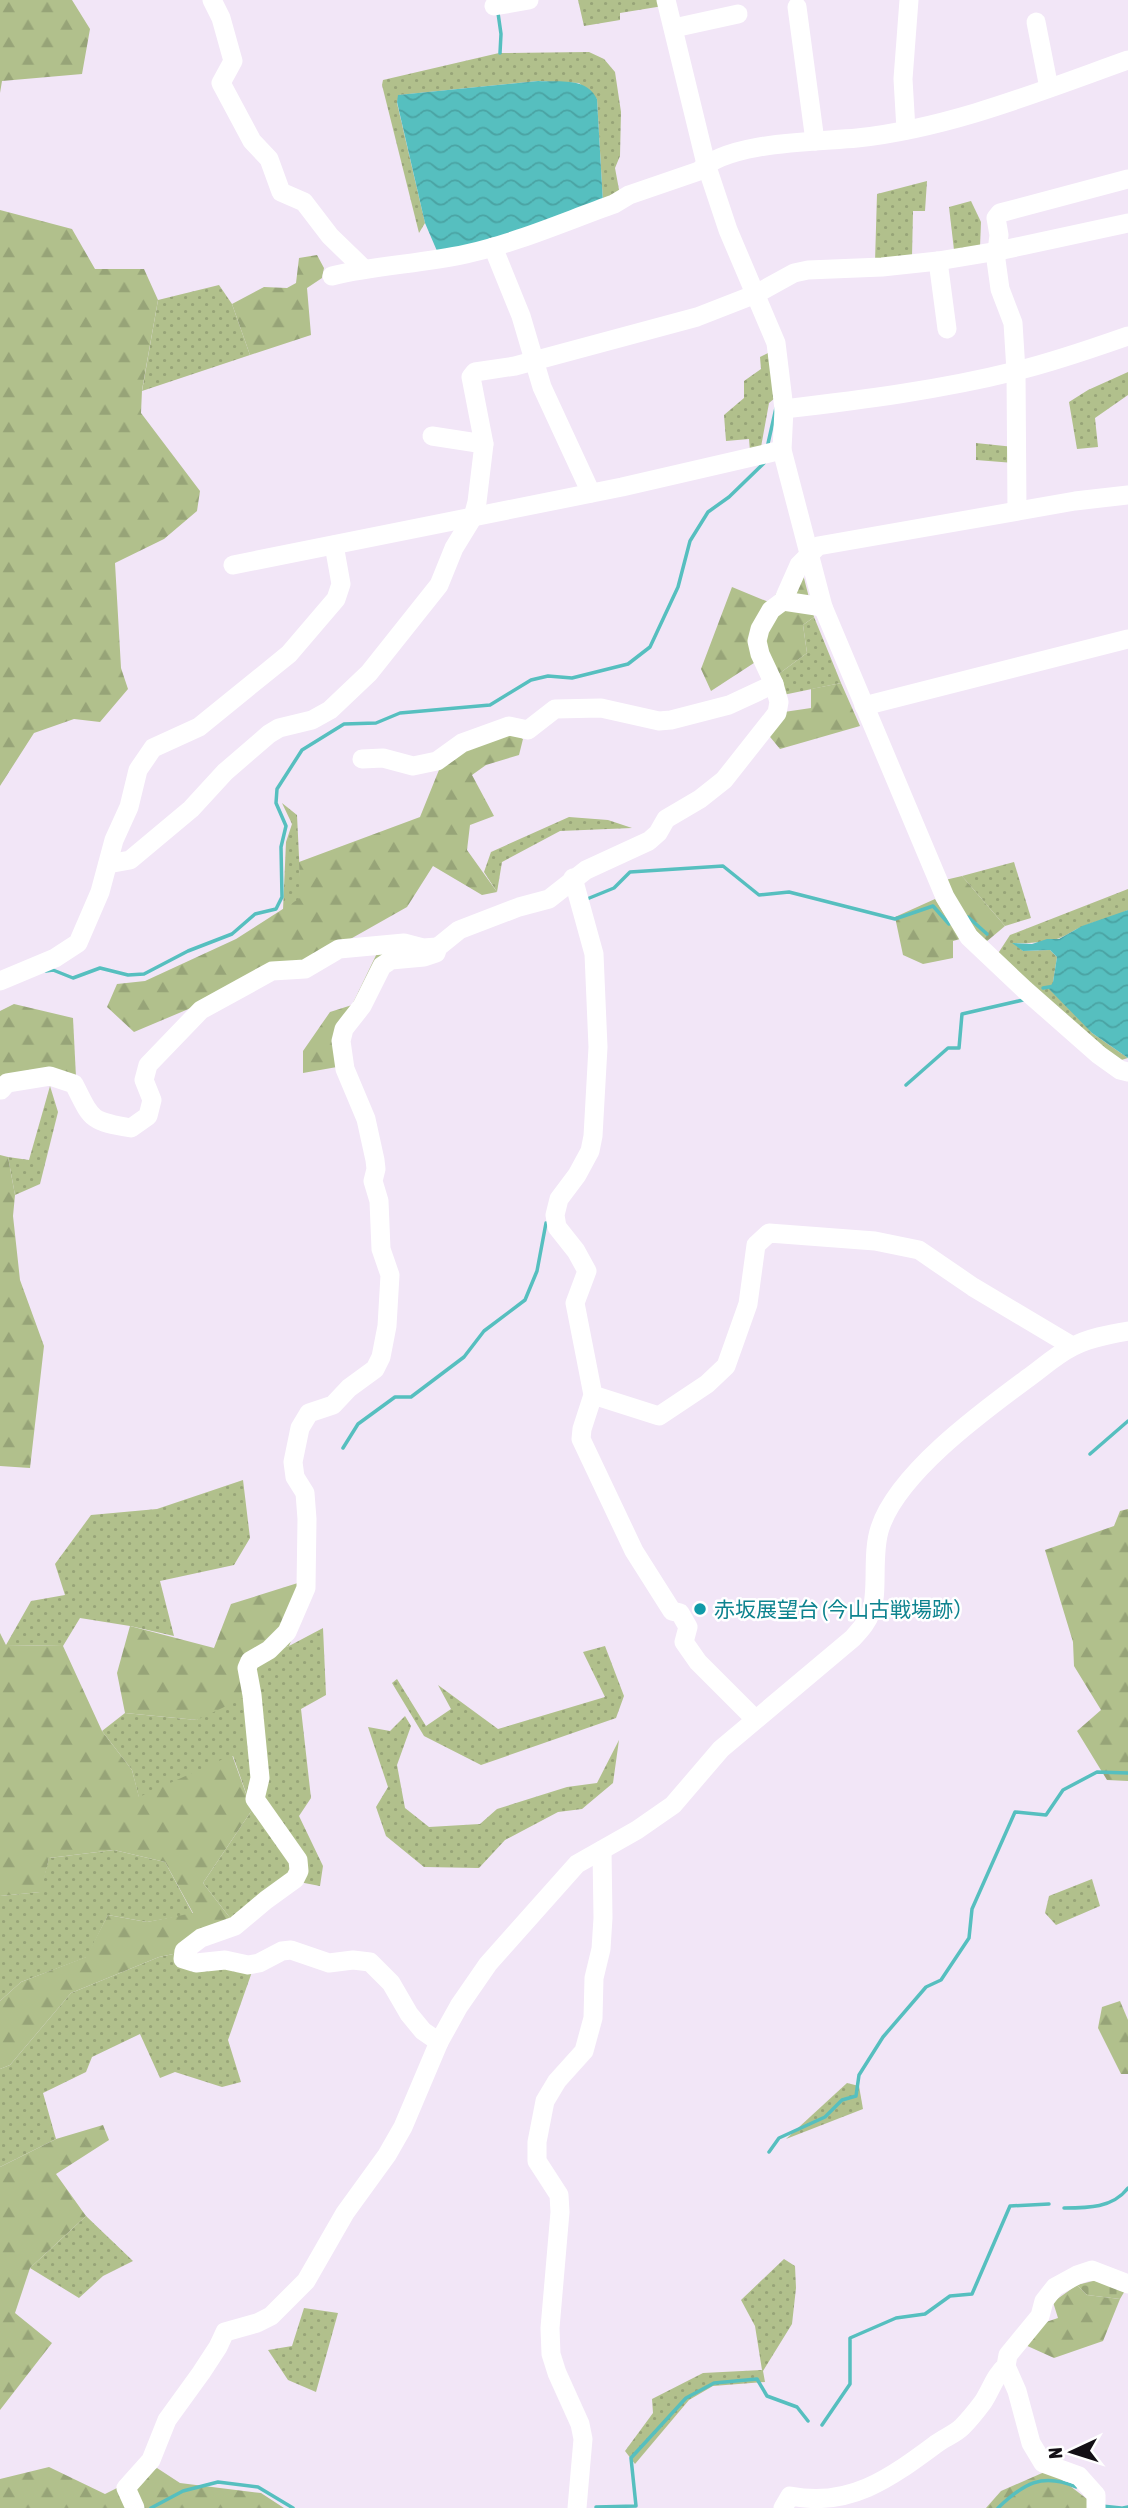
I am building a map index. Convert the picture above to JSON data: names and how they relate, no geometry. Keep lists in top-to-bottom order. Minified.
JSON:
{"places":["赤坂展望台 (今山古戦場跡）"],"north":"left"}
